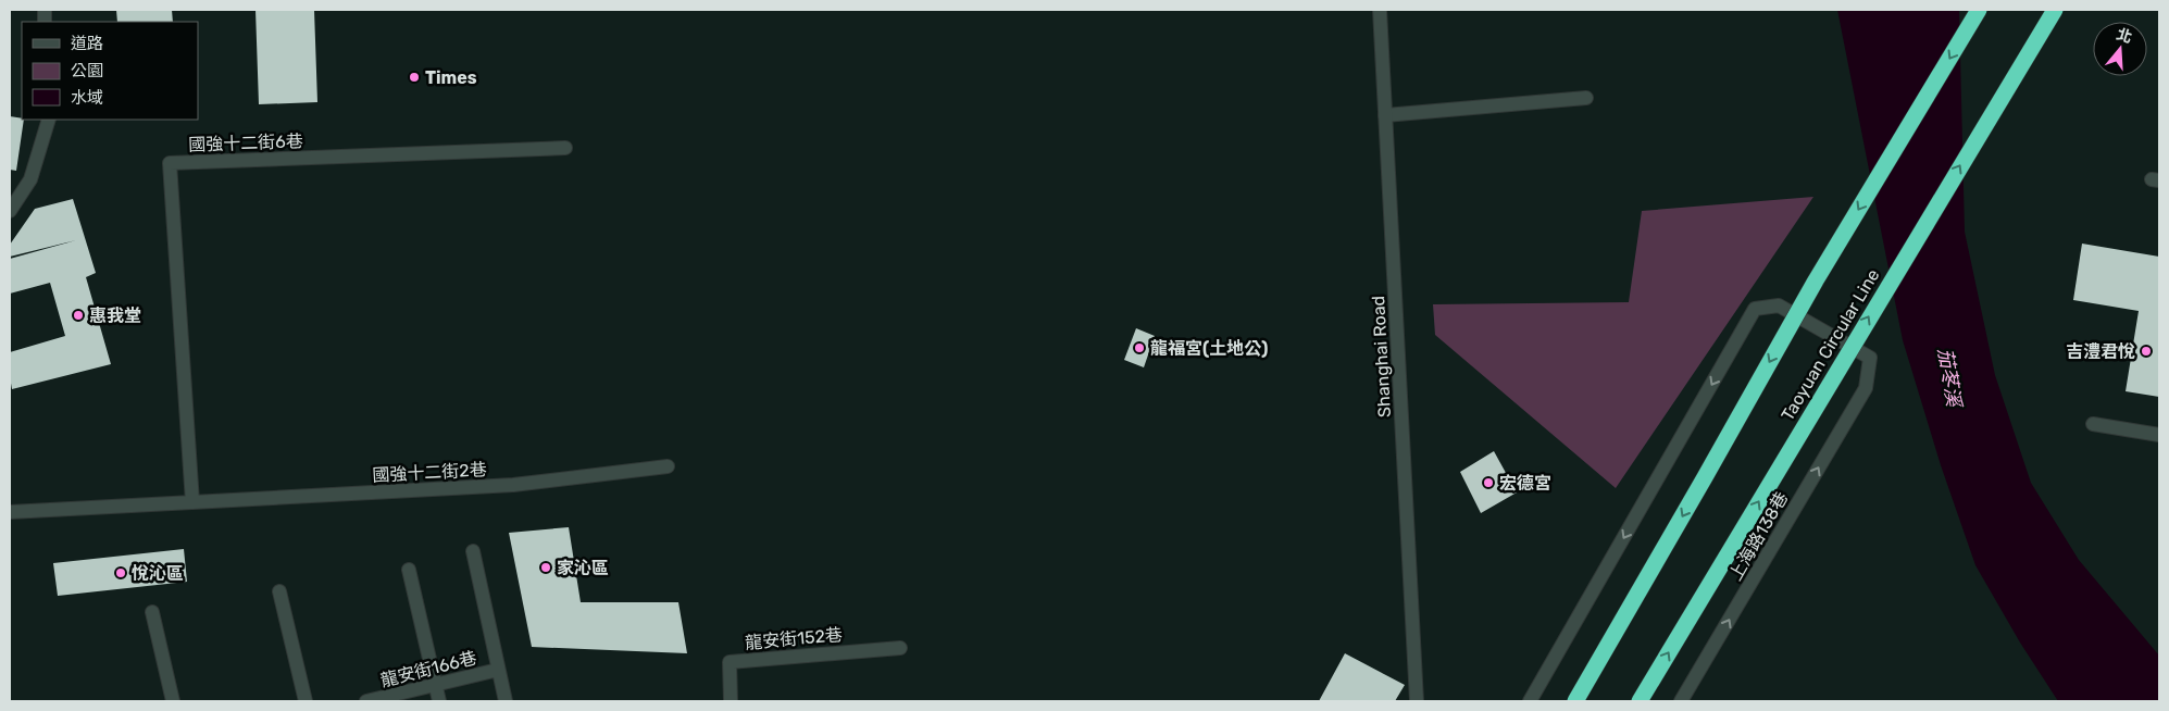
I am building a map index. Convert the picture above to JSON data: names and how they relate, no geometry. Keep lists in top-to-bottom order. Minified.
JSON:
{"streets":{"highway":["Taoyuan Circular Line"],"street":["國強十二街6巷","Shanghai Road","國強十二街2巷","上海路138巷","龍安街152巷","龍安街166巷"]},"crossings":[["國強十二街6巷","國強十二街2巷"]],"water":["茄苳溪"],"places":["Times","惠我堂","龍福宮(土地公)","吉澧君悅","宏德宮","家沁區","悅沁區"],"legend":["道路","公園","水域"],"north":"top"}
